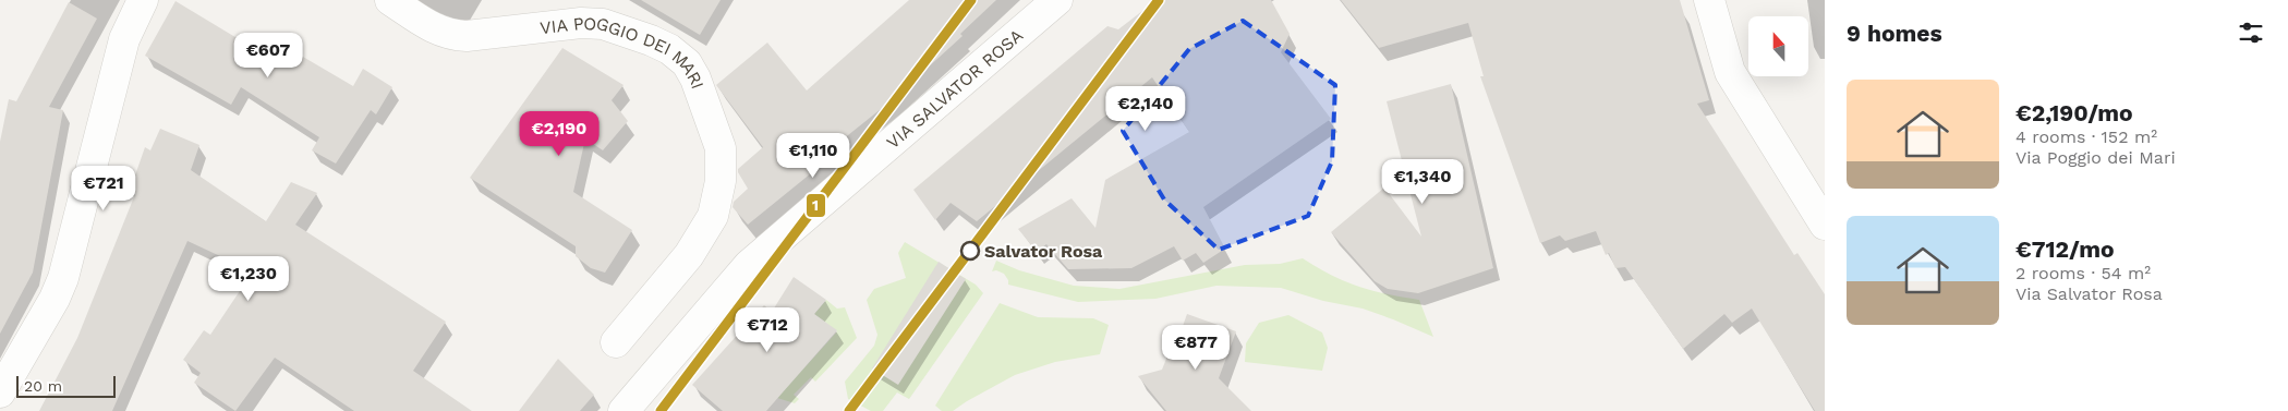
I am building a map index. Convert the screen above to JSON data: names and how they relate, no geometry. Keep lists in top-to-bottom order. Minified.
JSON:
{"streets":{"street":["VIA POGGIO DEI MARI","VIA SALVATOR ROSA"]},"places":["Salvator Rosa"],"lines":["transit line 1"],"scale_bar":"20 m","north":"top","page":{"heading":"9 homes","price":["€607","€2,140","€2,190","€1,110","€1,340","€721","€1,230","€712","€877"],"list":[{"name":"€2,190/mo","note":"4 rooms · 152 m² · Via Poggio dei Mari"},{"name":"€712/mo","note":"2 rooms · 54 m² · Via Salvator Rosa"}],"scale":"20 m"}}
